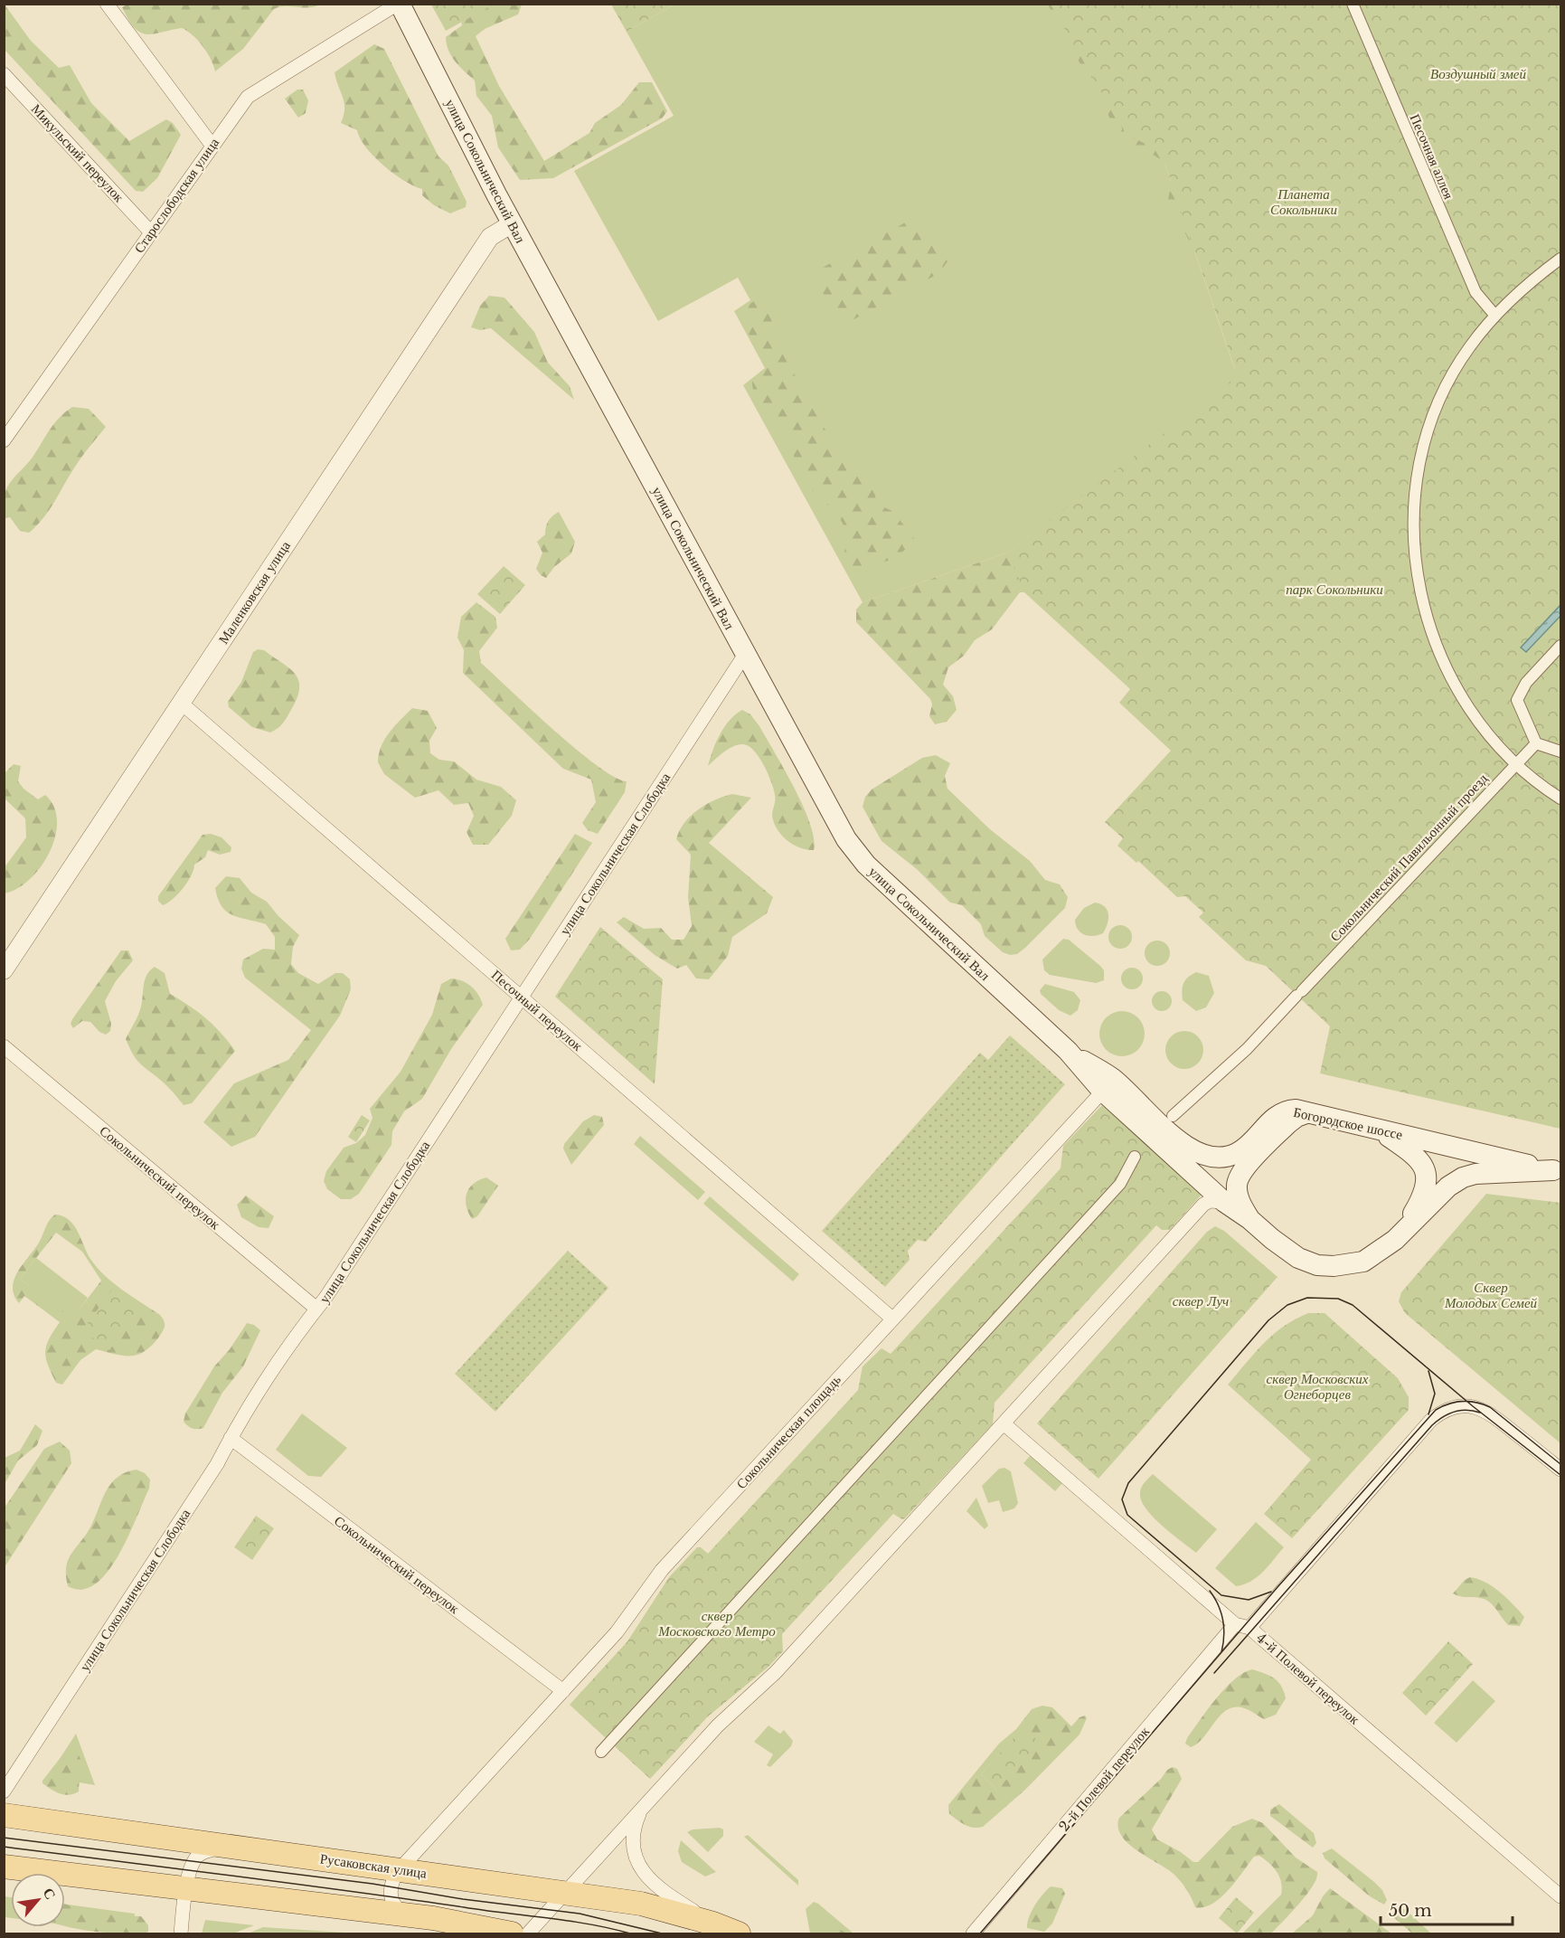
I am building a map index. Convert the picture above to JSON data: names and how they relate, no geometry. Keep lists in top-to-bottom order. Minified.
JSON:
{"streets":{"main road":["улица Сокольнический Вал","Богородское шоссе","Русаковская улица"],"street":["Микульский переулок","Песочная аллея","Старослободская улица","Маленковская улица","улица Сокольническая Слободка","Сокольнический Павильонный проезд","Песочный переулок","Сокольнический переулок","Сокольническая площадь","4-й Полевой переулок","2-й Полевой переулок"]},"crossings":[["Микульский переулок","Старослободская улица"],["улица Сокольнический Вал","Старослободская улица"],["улица Сокольнический Вал","Маленковская улица"],["улица Сокольнический Вал","улица Сокольническая Слободка"],["улица Сокольнический Вал","Сокольнический Павильонный проезд"],["улица Сокольнический Вал","Богородское шоссе"],["улица Сокольнический Вал","Сокольническая площадь"],["Маленковская улица","Песочный переулок"],["улица Сокольническая Слободка","Песочный переулок"],["улица Сокольническая Слободка","Сокольнический переулок"],["Сокольнический Павильонный проезд","Богородское шоссе"],["Песочный переулок","Сокольническая площадь"],["Сокольнический переулок","Сокольническая площадь"],["Сокольническая площадь","Русаковская улица"],["4-й Полевой переулок","2-й Полевой переулок"]],"parks":["Воздушный змей","Планета Сокольники","парк Сокольники","Сквер Молодых Семей","сквер Луч","сквер Московских Огнеборцев","сквер Московского Метро"],"scale_bar":"50 m","north":"top right"}
